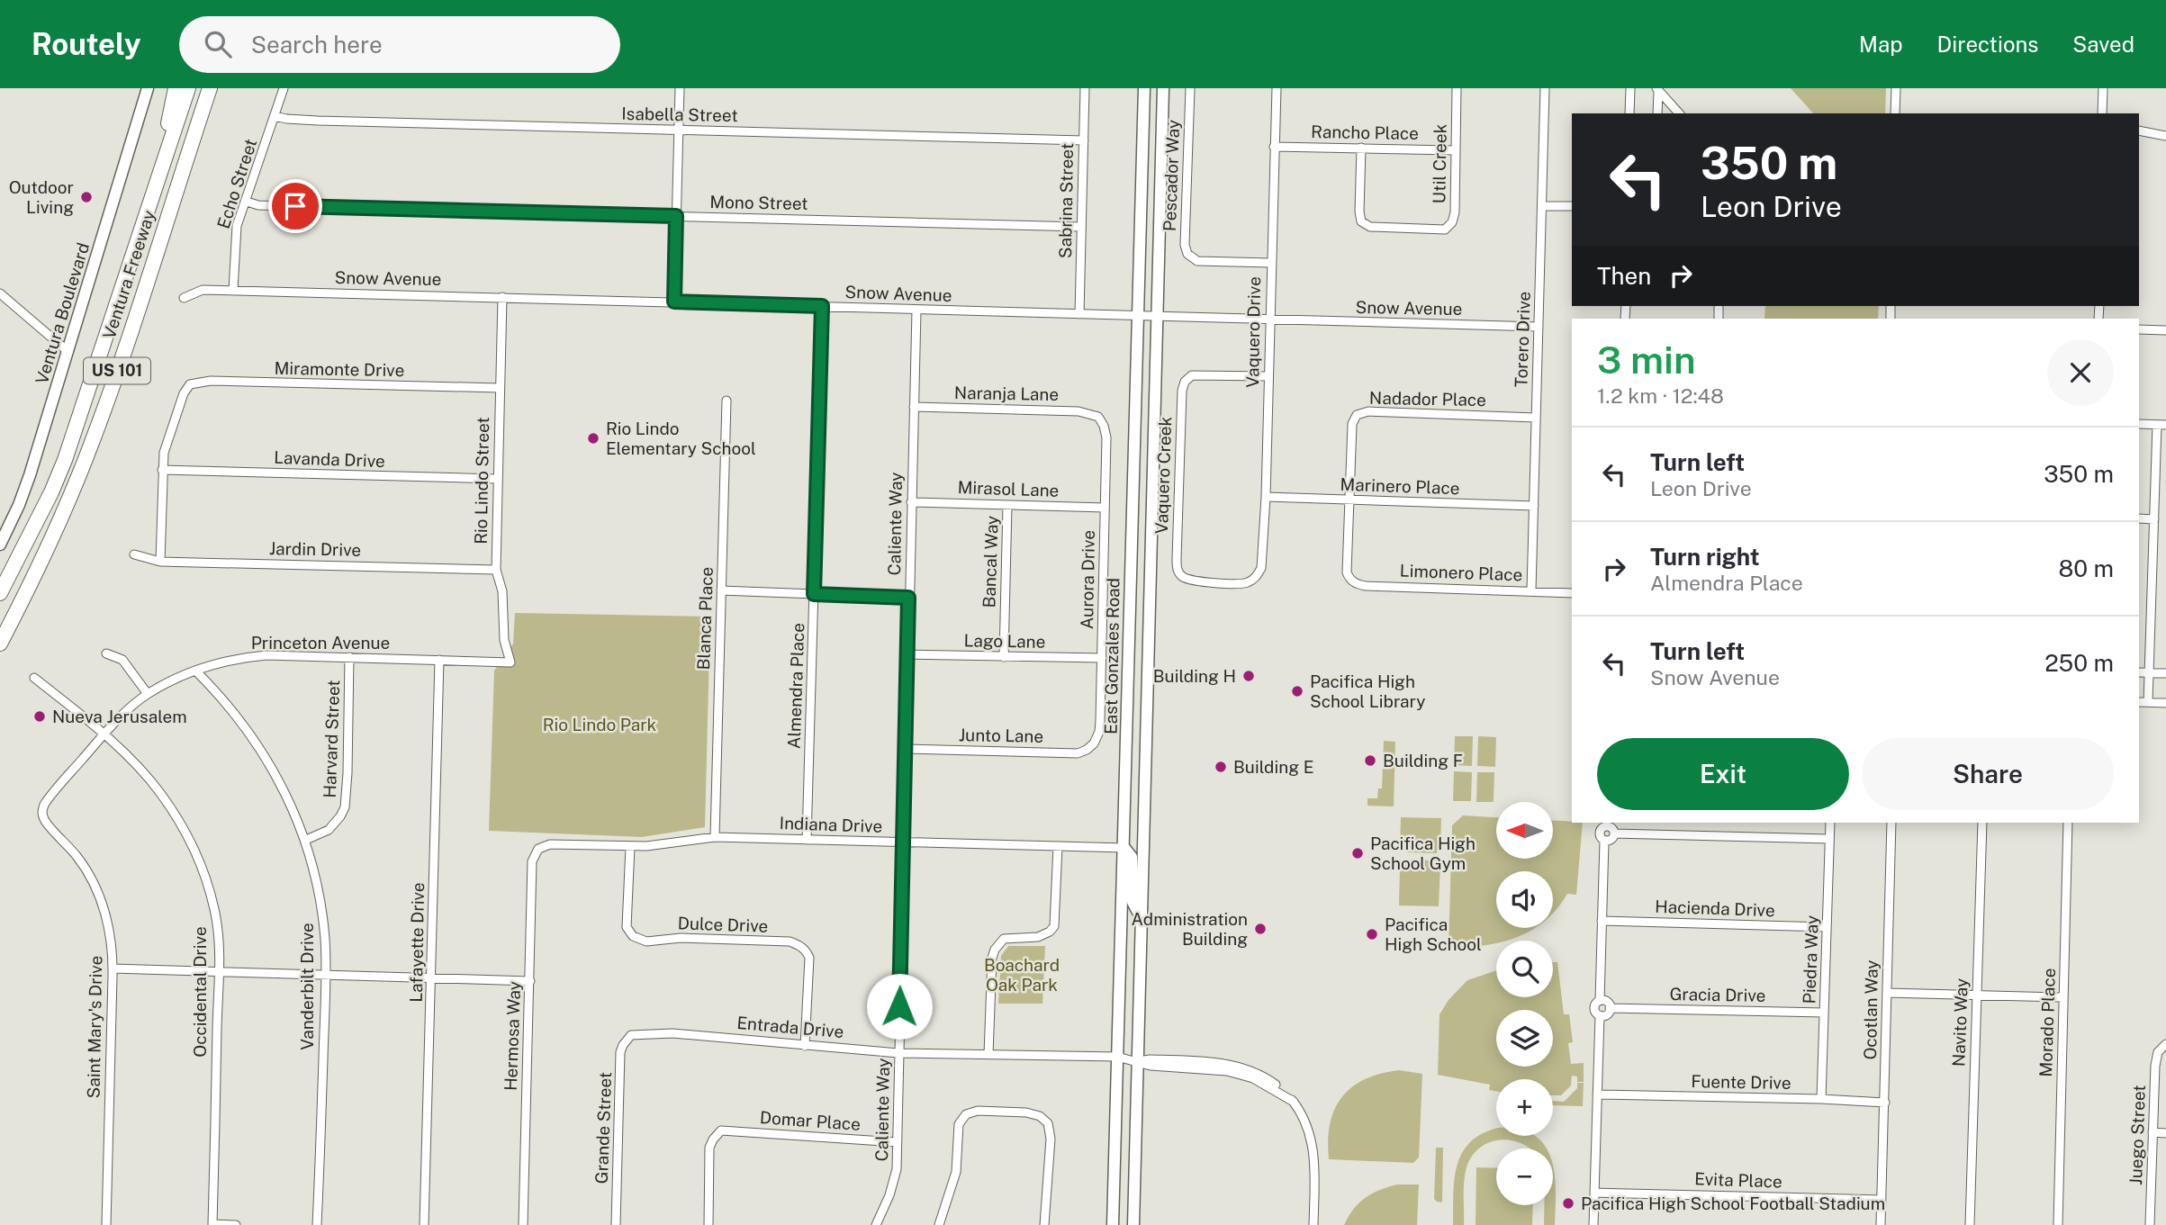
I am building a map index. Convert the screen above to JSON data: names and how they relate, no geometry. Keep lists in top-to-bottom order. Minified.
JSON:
{"streets":{"highway":["Ventura Freeway","US 101"],"main road":["Ventura Boulevard","East Gonzales Road"],"street":["Isabella Street","Rancho Place","Util Creek","Pescador Way","Echo Street","Sabrina Street","Mono Street","Snow Avenue","Vaquero Drive","Torero Drive","Miramonte Drive","Naranja Lane","Nadador Place","Lavanda Drive","Vaquero Creek","Rio Lindo Street","Marinero Place","Mirasol Lane","Caliente Way","Jardin Drive","Bancal Way","Limonero Place","Aurora Drive","Blanca Place","Lago Lane","Princeton Avenue","Almendra Place","Junto Lane","Harvard Street","Indiana Drive","Hacienda Drive","Dulce Drive","Lafayette Drive","Piedra Way","Vanderbilt Drive","Occidental Drive","Gracia Drive","Ocotlan Way","Navito Way","Morado Place","Saint Mary's Drive","Entrada Drive","Hermosa Way","Fuente Drive","Domar Place","Grande Street","Juego Street","Evita Place"]},"crossings":[["Isabella Street","Echo Street"],["Isabella Street","Sabrina Street"],["Rancho Place","Util Creek"],["Rancho Place","Vaquero Drive"],["Pescador Way","Vaquero Drive"],["Echo Street","Mono Street"],["Echo Street","Snow Avenue"],["Sabrina Street","Mono Street"],["Sabrina Street","Snow Avenue"],["Snow Avenue","Vaquero Drive"],["Snow Avenue","Torero Drive"],["Snow Avenue","Rio Lindo Street"],["Snow Avenue","Caliente Way"],["Snow Avenue","East Gonzales Road"],["Snow Avenue","Almendra Place"],["Vaquero Drive","Vaquero Creek"],["Vaquero Drive","Marinero Place"],["Torero Drive","Nadador Place"],["Torero Drive","Marinero Place"],["Torero Drive","Limonero Place"],["Miramonte Drive","Lavanda Drive"],["Miramonte Drive","Rio Lindo Street"],["Naranja Lane","Caliente Way"],["Naranja Lane","Aurora Drive"],["Nadador Place","Marinero Place"],["Nadador Place","Limonero Place"],["Lavanda Drive","Rio Lindo Street"],["Rio Lindo Street","Jardin Drive"],["Rio Lindo Street","Princeton Avenue"],["Marinero Place","Limonero Place"],["Mirasol Lane","Caliente Way"],["Mirasol Lane","Bancal Way"],["Mirasol Lane","Aurora Drive"],["Caliente Way","Lago Lane"],["Caliente Way","Junto Lane"],["Caliente Way","Indiana Drive"],["Caliente Way","Entrada Drive"],["Caliente Way","Domar Place"],["Bancal Way","Lago Lane"],["Aurora Drive","Lago Lane"],["Aurora Drive","Junto Lane"],["Blanca Place","Indiana Drive"],["Princeton Avenue","Harvard Street"],["Princeton Avenue","Lafayette Drive"],["Princeton Avenue","Vanderbilt Drive"],["Princeton Avenue","Occidental Drive"],["Princeton Avenue","Saint Mary's Drive"],["East Gonzales Road","Indiana Drive"],["East Gonzales Road","Entrada Drive"],["Almendra Place","Indiana Drive"],["Harvard Street","Vanderbilt Drive"],["Indiana Drive","Dulce Drive"],["Indiana Drive","Hermosa Way"],["Hacienda Drive","Piedra Way"],["Dulce Drive","Entrada Drive"],["Piedra Way","Gracia Drive"],["Piedra Way","Fuente Drive"],["Ocotlan Way","Fuente Drive"],["Ocotlan Way","Evita Place"],["Entrada Drive","Grande Street"]],"parks":["Rio Lindo Park","Boachard Oak Park"],"places":["Outdoor Living","Rio Lindo Elementary School","Building H","Pacifica High School Library","Nueva Jerusalem","Building F","Building E","Pacifica High School Gym","Administration Building","Pacifica High School","Pacifica High School Football Stadium"],"north":"left","page":{"header":"Routely","search":"Search here","nav":["Map","Directions","Saved"],"turn":["350 m","Leon Drive"],"then":"Then","heading":["3 min","1.2 km · 12:48"],"list":[{"name":"Turn left","note":"Leon Drive","value":"350 m"},{"name":"Turn right","note":"Almendra Place","value":"80 m"},{"name":"Turn left","note":"Snow Avenue","value":"250 m"}],"buttons":["Exit","Share"],"map_buttons":["+","−"]}}
